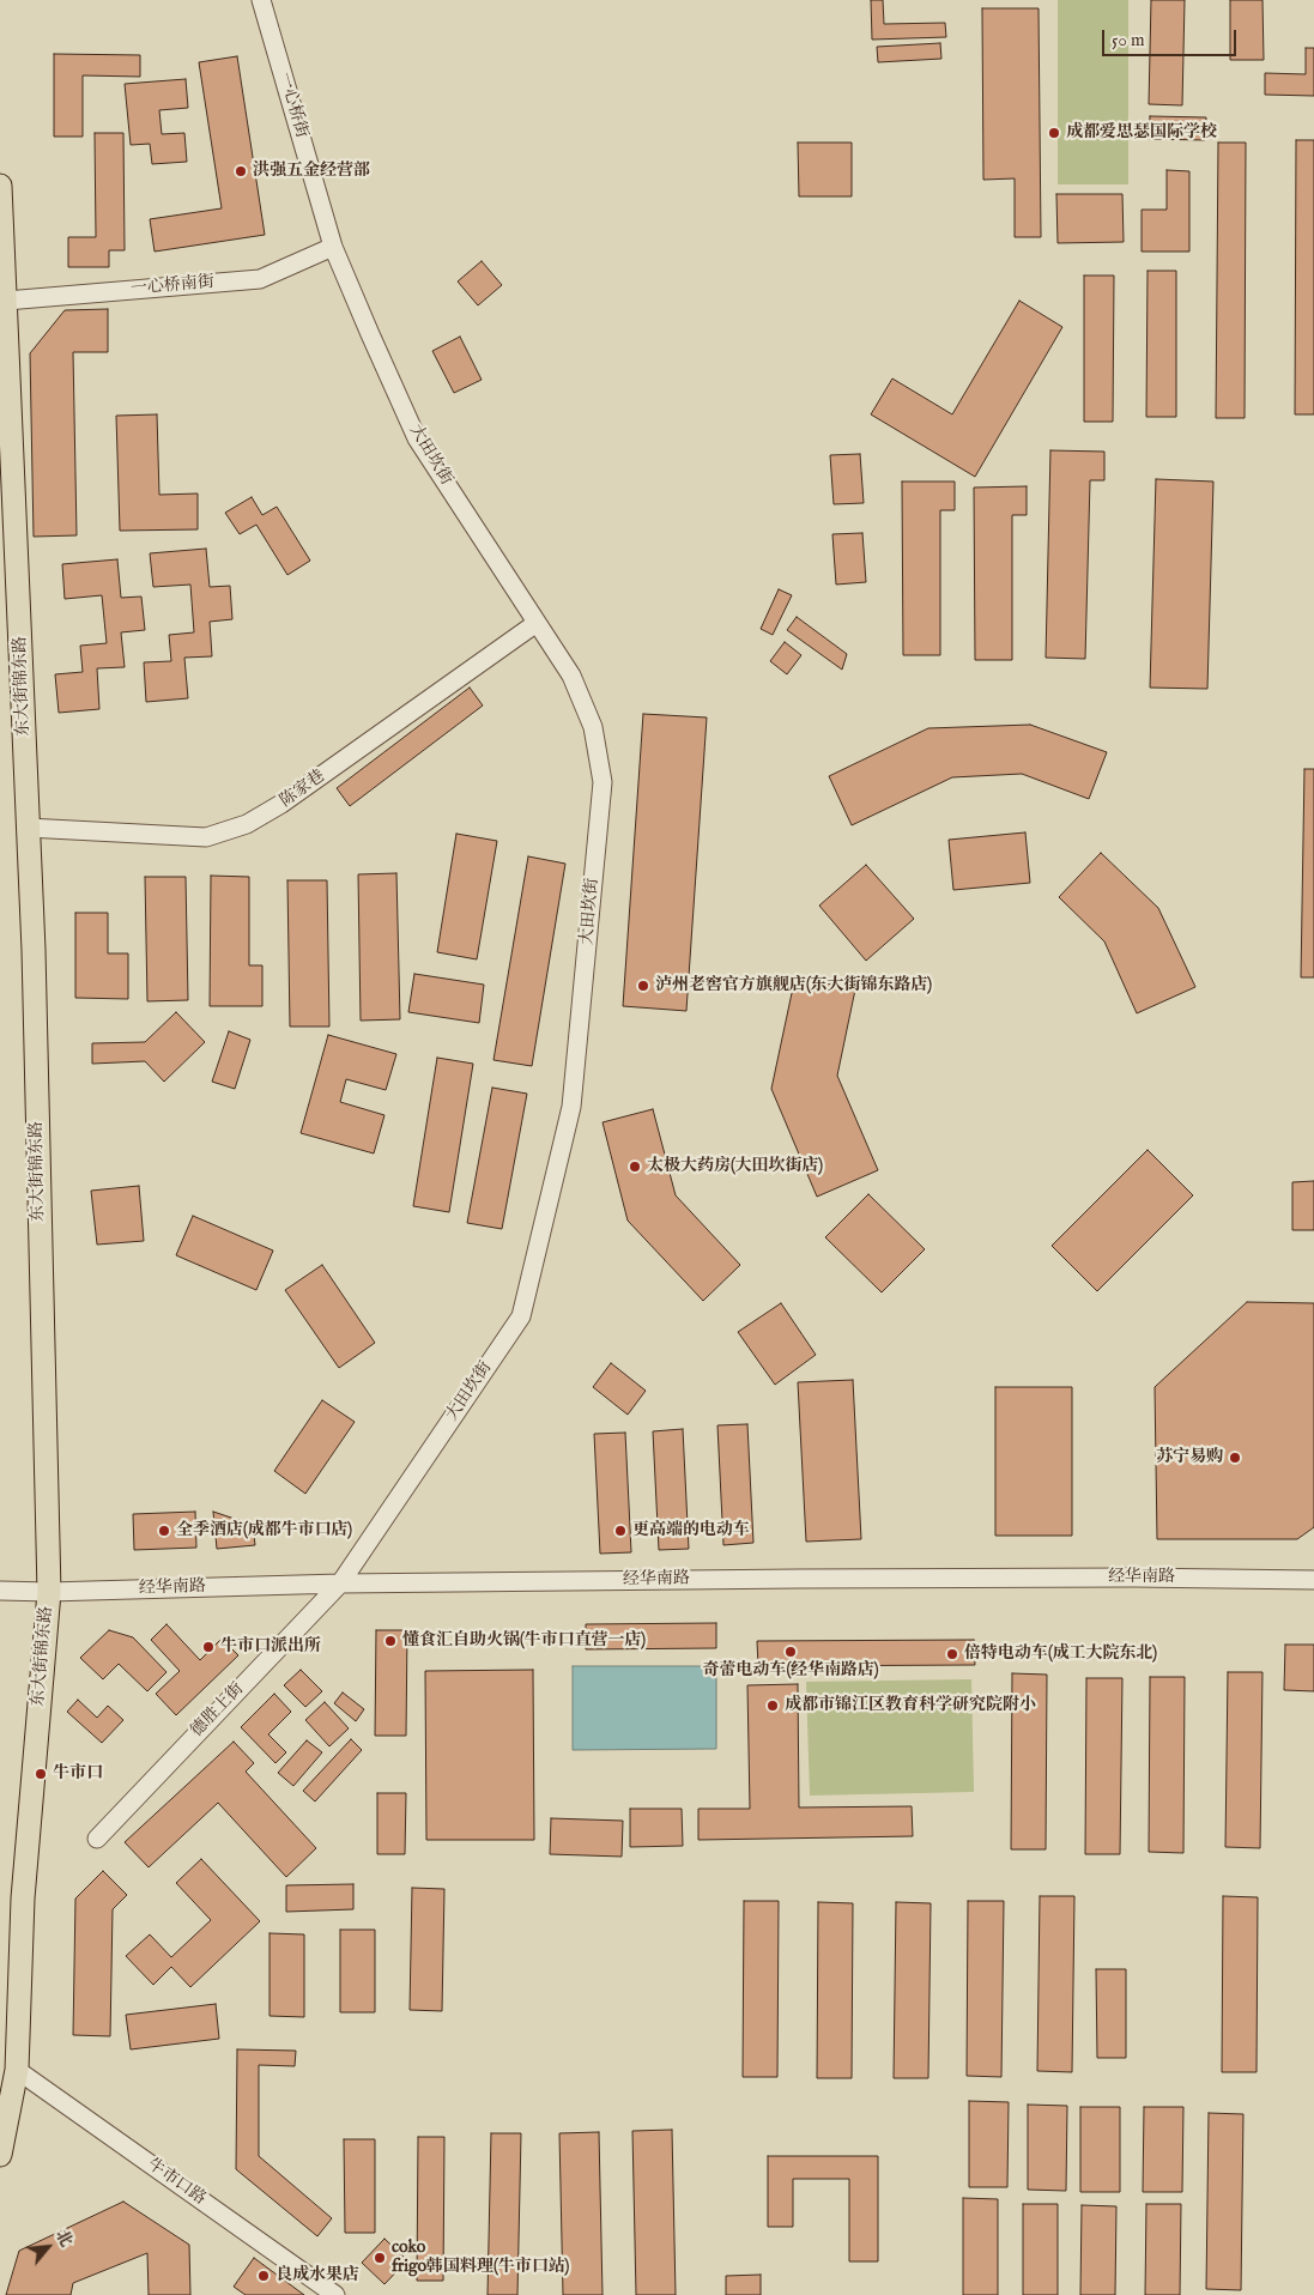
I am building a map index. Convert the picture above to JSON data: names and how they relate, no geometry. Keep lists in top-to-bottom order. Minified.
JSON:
{"streets":{"main road":["东大街锦东路"],"street":["一心桥街","一心桥南街","大田坎街","陈家巷","经华南路","德胜上街","牛市口路"]},"crossings":[["一心桥街","一心桥南街"],["一心桥街","大田坎街"],["一心桥南街","大田坎街"],["一心桥南街","东大街锦东路"],["大田坎街","陈家巷"],["大田坎街","经华南路"],["大田坎街","德胜上街"],["东大街锦东路","陈家巷"],["东大街锦东路","经华南路"],["东大街锦东路","牛市口路"],["经华南路","德胜上街"]],"places":["成都爱思瑟国际学校","洪强五金经营部","泸州老窖官方旗舰店(东大街锦东路店)","太极大药房(大田坎街店)","苏宁易购","全季酒店(成都牛市口店)","更高端的电动车","懂食汇自助火锅(牛市口直营一店)","牛市口派出所","奇蕾电动车(经华南路店)","倍特电动车(成工大院东北)","成都市锦江区教育科学研究院附小","牛市口","coko frigo韩国料理(牛市口站)","良成水果店"],"scale_bar":"50 m","north":"top right"}
